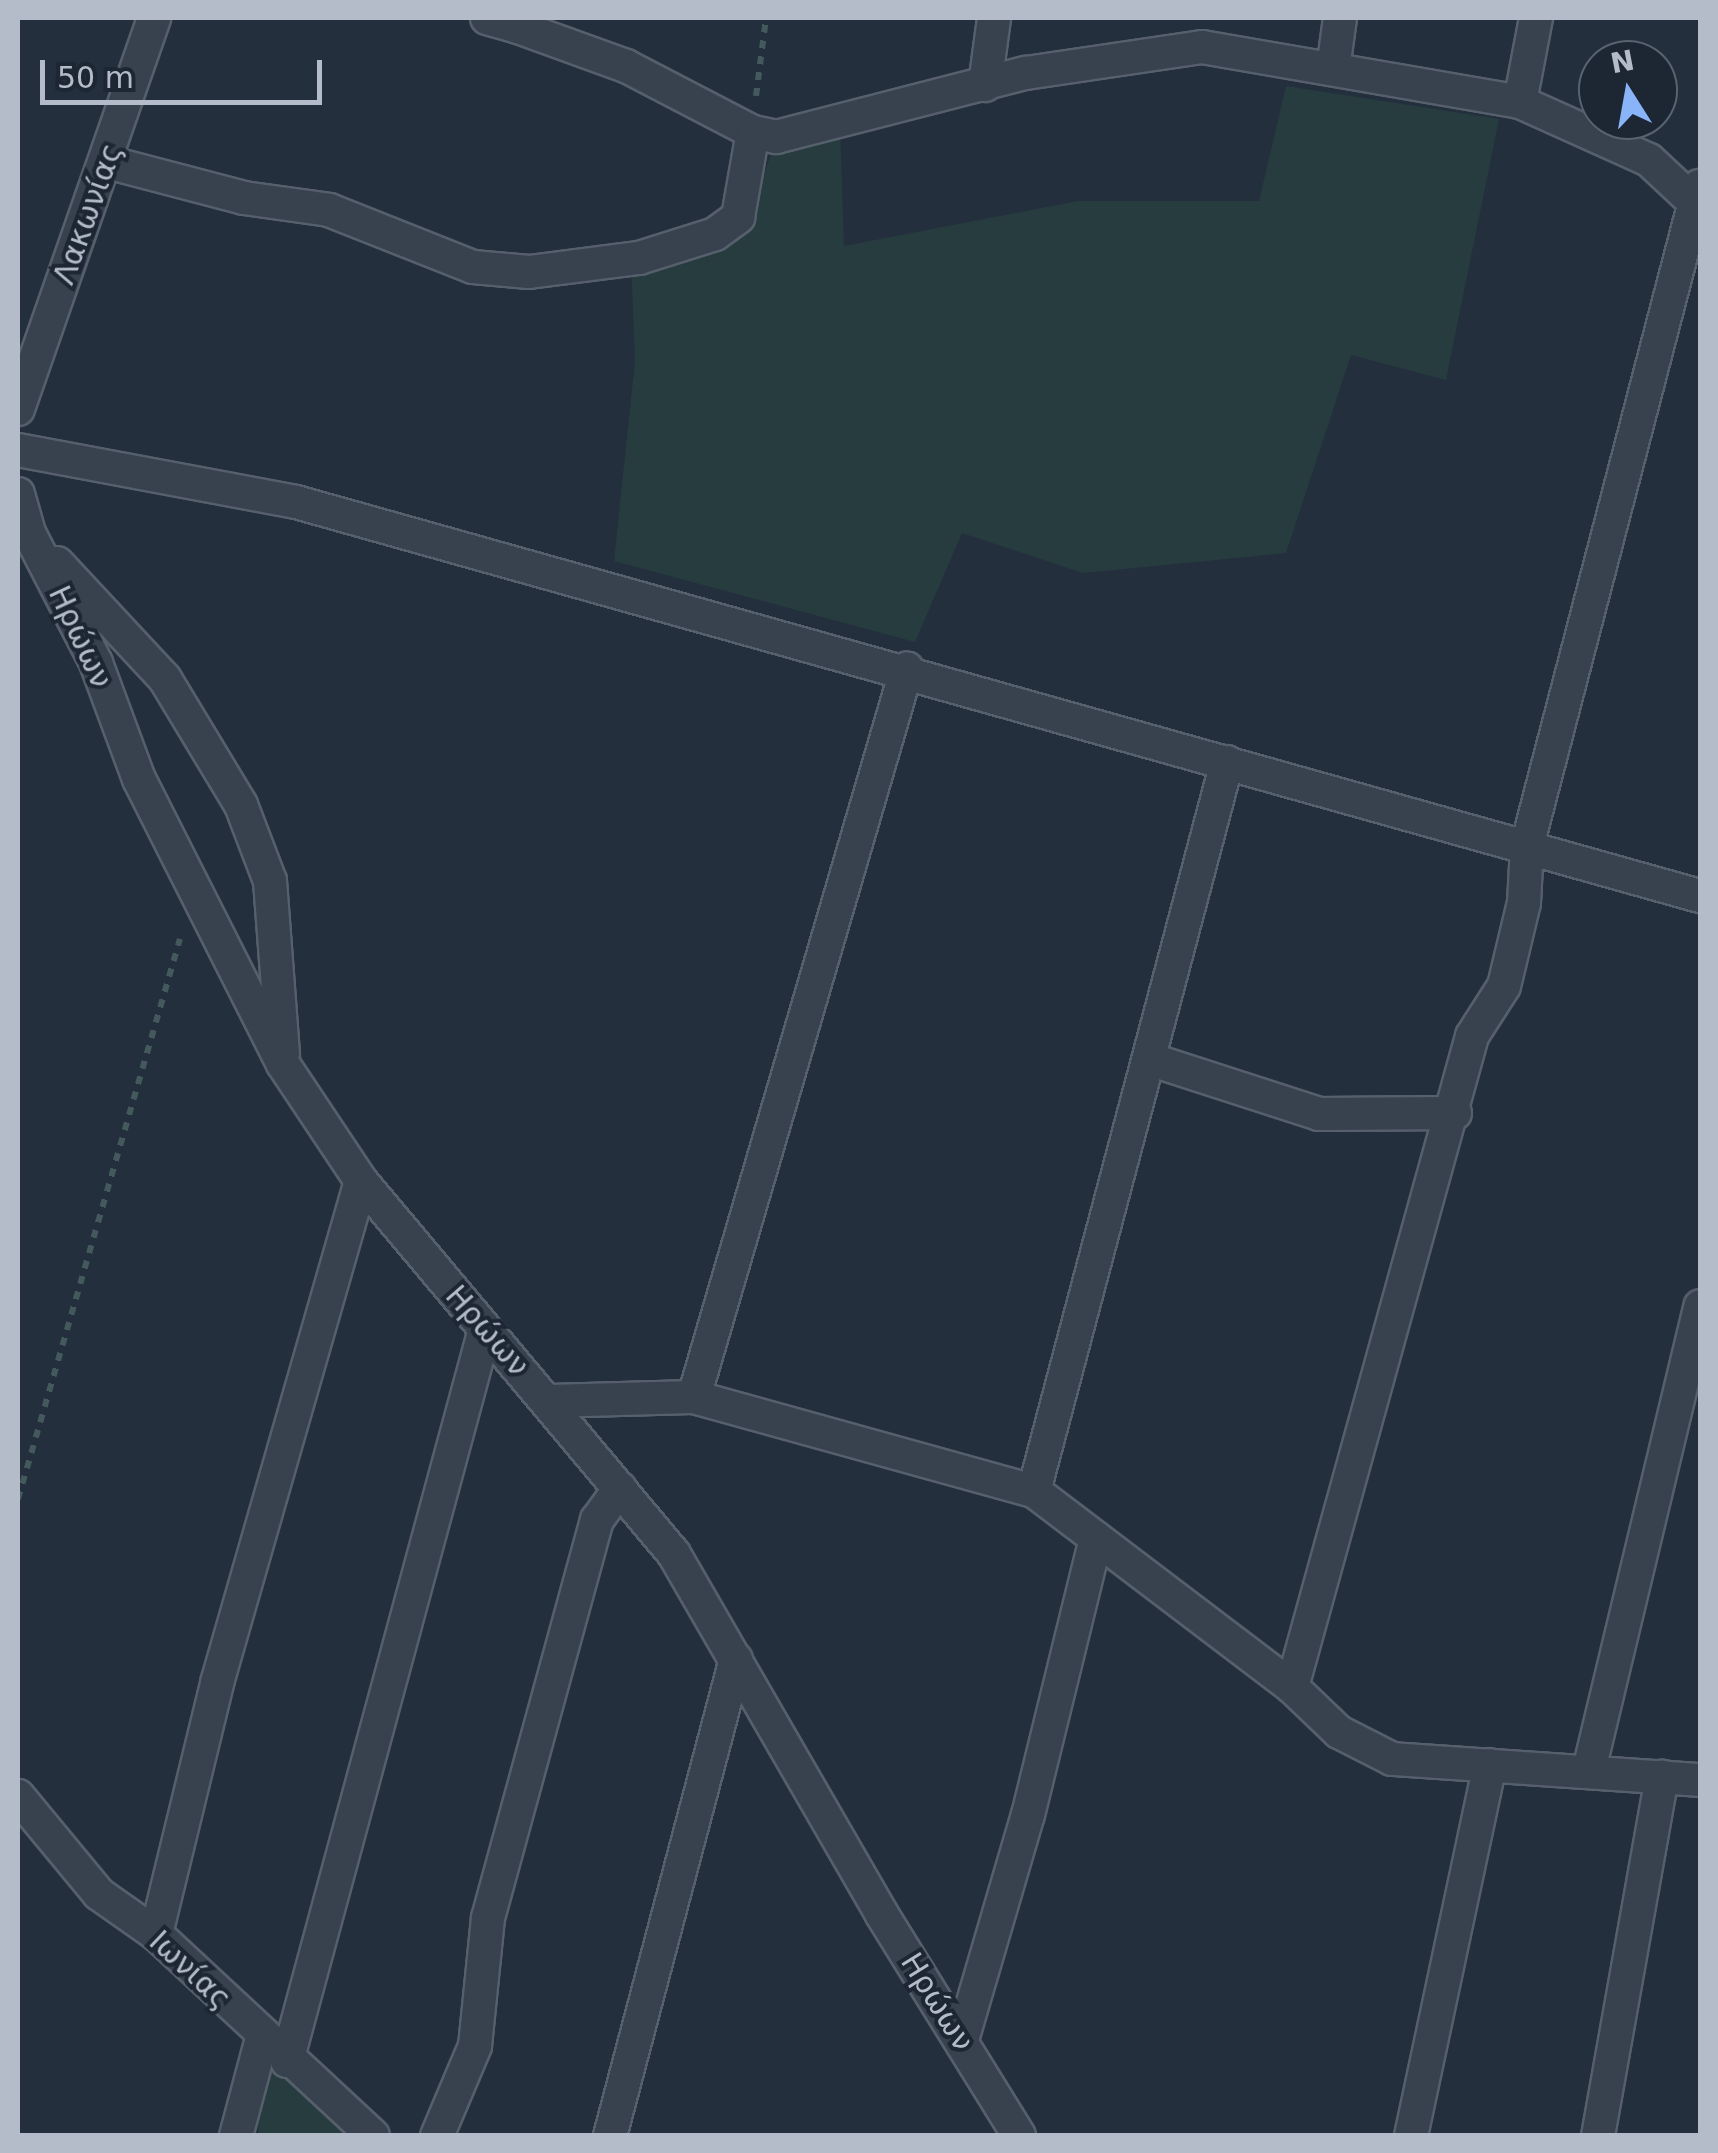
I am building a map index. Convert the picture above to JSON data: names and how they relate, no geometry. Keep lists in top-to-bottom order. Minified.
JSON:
{"streets":{"street":["Λακωνίας","Ηρώων","Ιωνίας"]},"scale_bar":"50 m","north":"top"}
